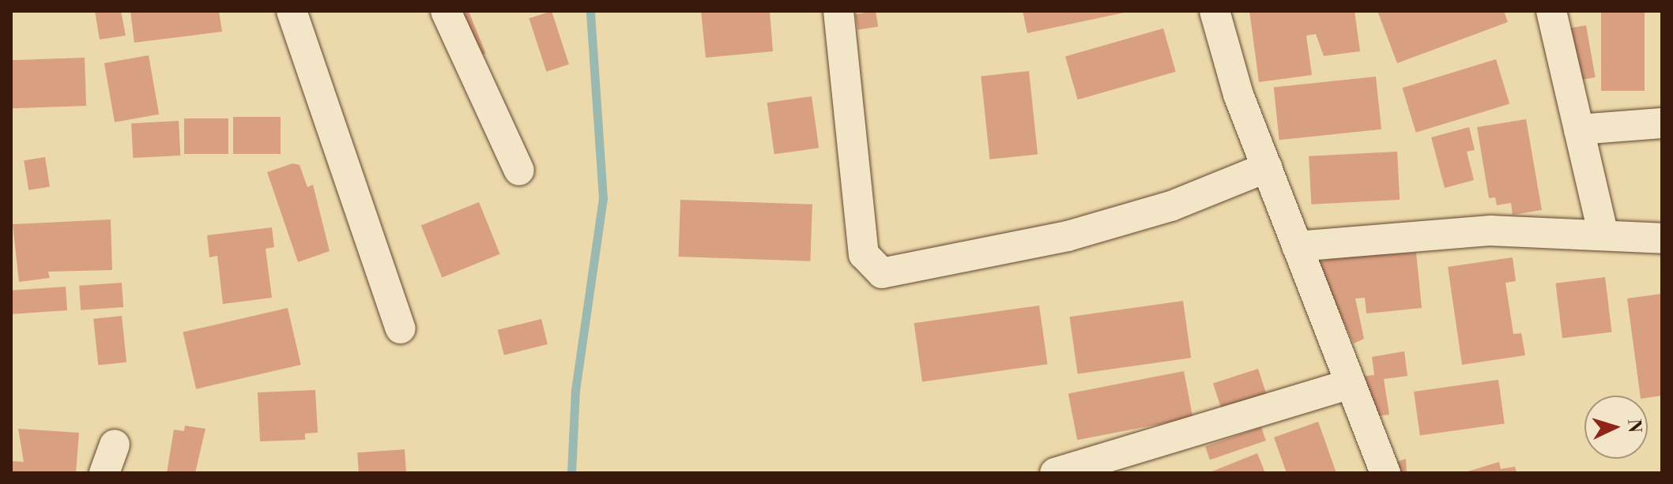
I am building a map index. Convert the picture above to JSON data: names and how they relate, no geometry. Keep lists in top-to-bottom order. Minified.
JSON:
{"north":"right"}
